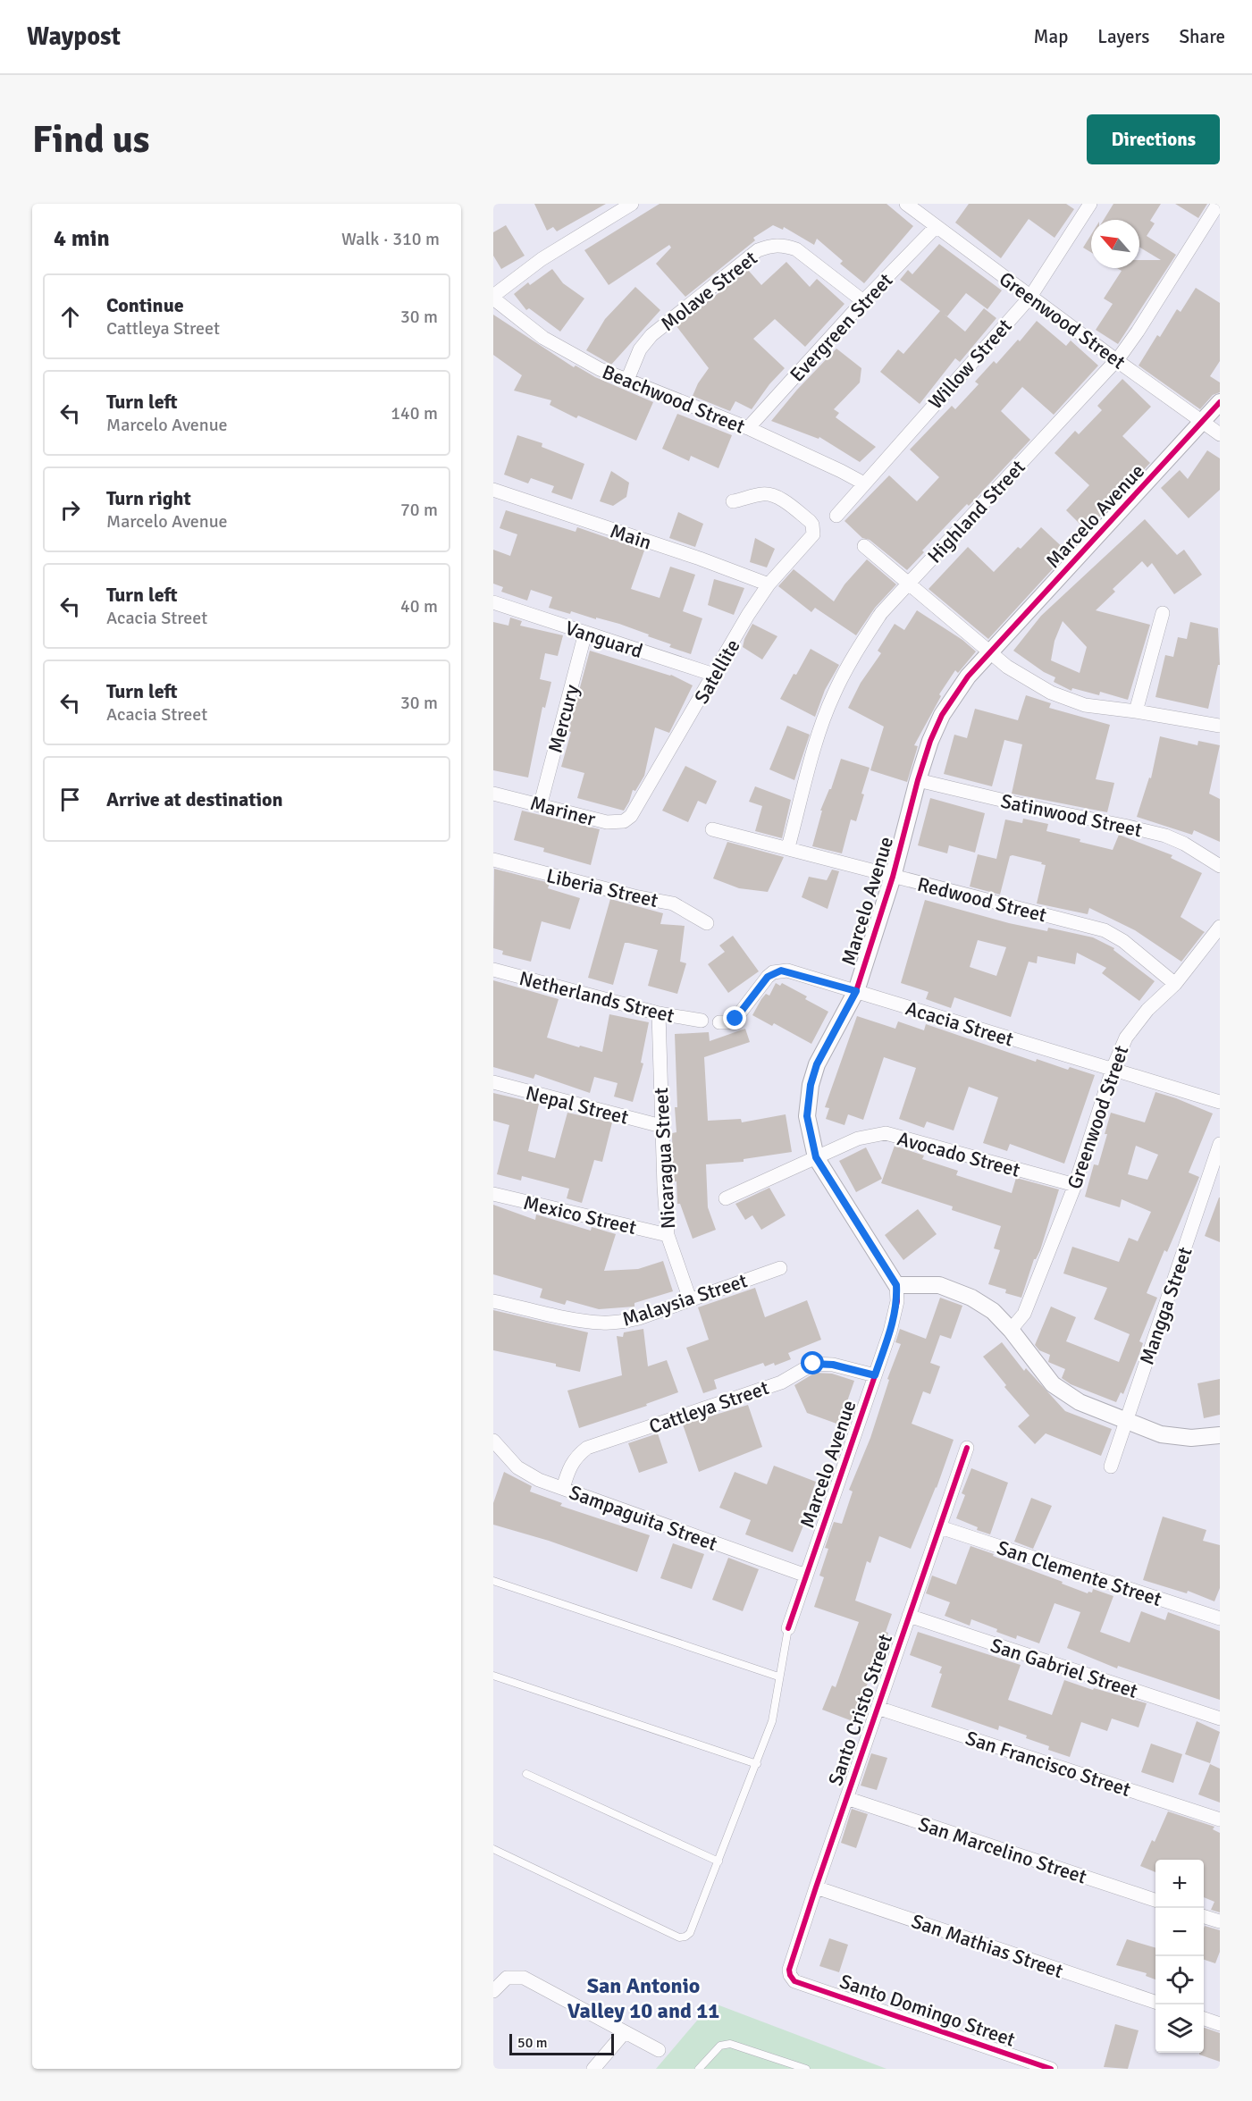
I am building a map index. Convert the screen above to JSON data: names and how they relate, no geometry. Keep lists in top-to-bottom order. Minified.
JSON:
{"streets":{"street":["Molave Street","Greenwood Street","Evergreen Street","Willow Street","Beachwood Street","Highland Street","Marcelo Avenue","Main","Vanguard","Satellite","Mercury","Mariner","Satinwood Street","Liberia Street","Redwood Street","Netherlands Street","Acacia Street","Nepal Street","Avocado Street","Nicaragua Street","Mexico Street","Malaysia Street","Mangga Street","Cattleya Street","Sampaguita Street","San Clemente Street","San Gabriel Street","Santo Cristo Street","San Francisco Street","San Marcelino Street","San Mathias Street","Santo Domingo Street"]},"crossings":[["Molave Street","Evergreen Street"],["Molave Street","Beachwood Street"],["Greenwood Street","Evergreen Street"],["Greenwood Street","Willow Street"],["Greenwood Street","Highland Street"],["Greenwood Street","Marcelo Avenue"],["Greenwood Street","Redwood Street"],["Greenwood Street","Acacia Street"],["Greenwood Street","Avocado Street"],["Evergreen Street","Beachwood Street"],["Willow Street","Beachwood Street"],["Highland Street","Redwood Street"],["Marcelo Avenue","Satinwood Street"],["Marcelo Avenue","Redwood Street"],["Marcelo Avenue","Acacia Street"],["Marcelo Avenue","Avocado Street"],["Marcelo Avenue","Cattleya Street"],["Marcelo Avenue","Sampaguita Street"],["Main","Satellite"],["Vanguard","Satellite"],["Vanguard","Mercury"],["Satellite","Mariner"],["Mercury","Mariner"],["Netherlands Street","Nicaragua Street"],["Nepal Street","Nicaragua Street"],["Nicaragua Street","Mexico Street"],["Nicaragua Street","Malaysia Street"],["Cattleya Street","Sampaguita Street"],["San Clemente Street","Santo Cristo Street"],["San Gabriel Street","Santo Cristo Street"],["Santo Cristo Street","San Francisco Street"],["Santo Cristo Street","San Marcelino Street"],["Santo Cristo Street","San Mathias Street"],["Santo Cristo Street","Santo Domingo Street"]],"districts":["San Antonio Valley 10 and 11"],"scale_bar":"50 m","north":"top left","page":{"header":"Waypost","nav":["Map","Layers","Share"],"buttons":"Directions","title":"Find us","heading":["4 min","Walk · 310 m"],"list":[["Continue","Cattleya Street","30 m"],["Turn left","Marcelo Avenue","140 m"],["Turn right","Marcelo Avenue","70 m"],["Turn left","Acacia Street","40 m"],["Turn left","Acacia Street","30 m"],"Arrive at destination"],"map_buttons":["+","−"],"scale":"50 m"}}
